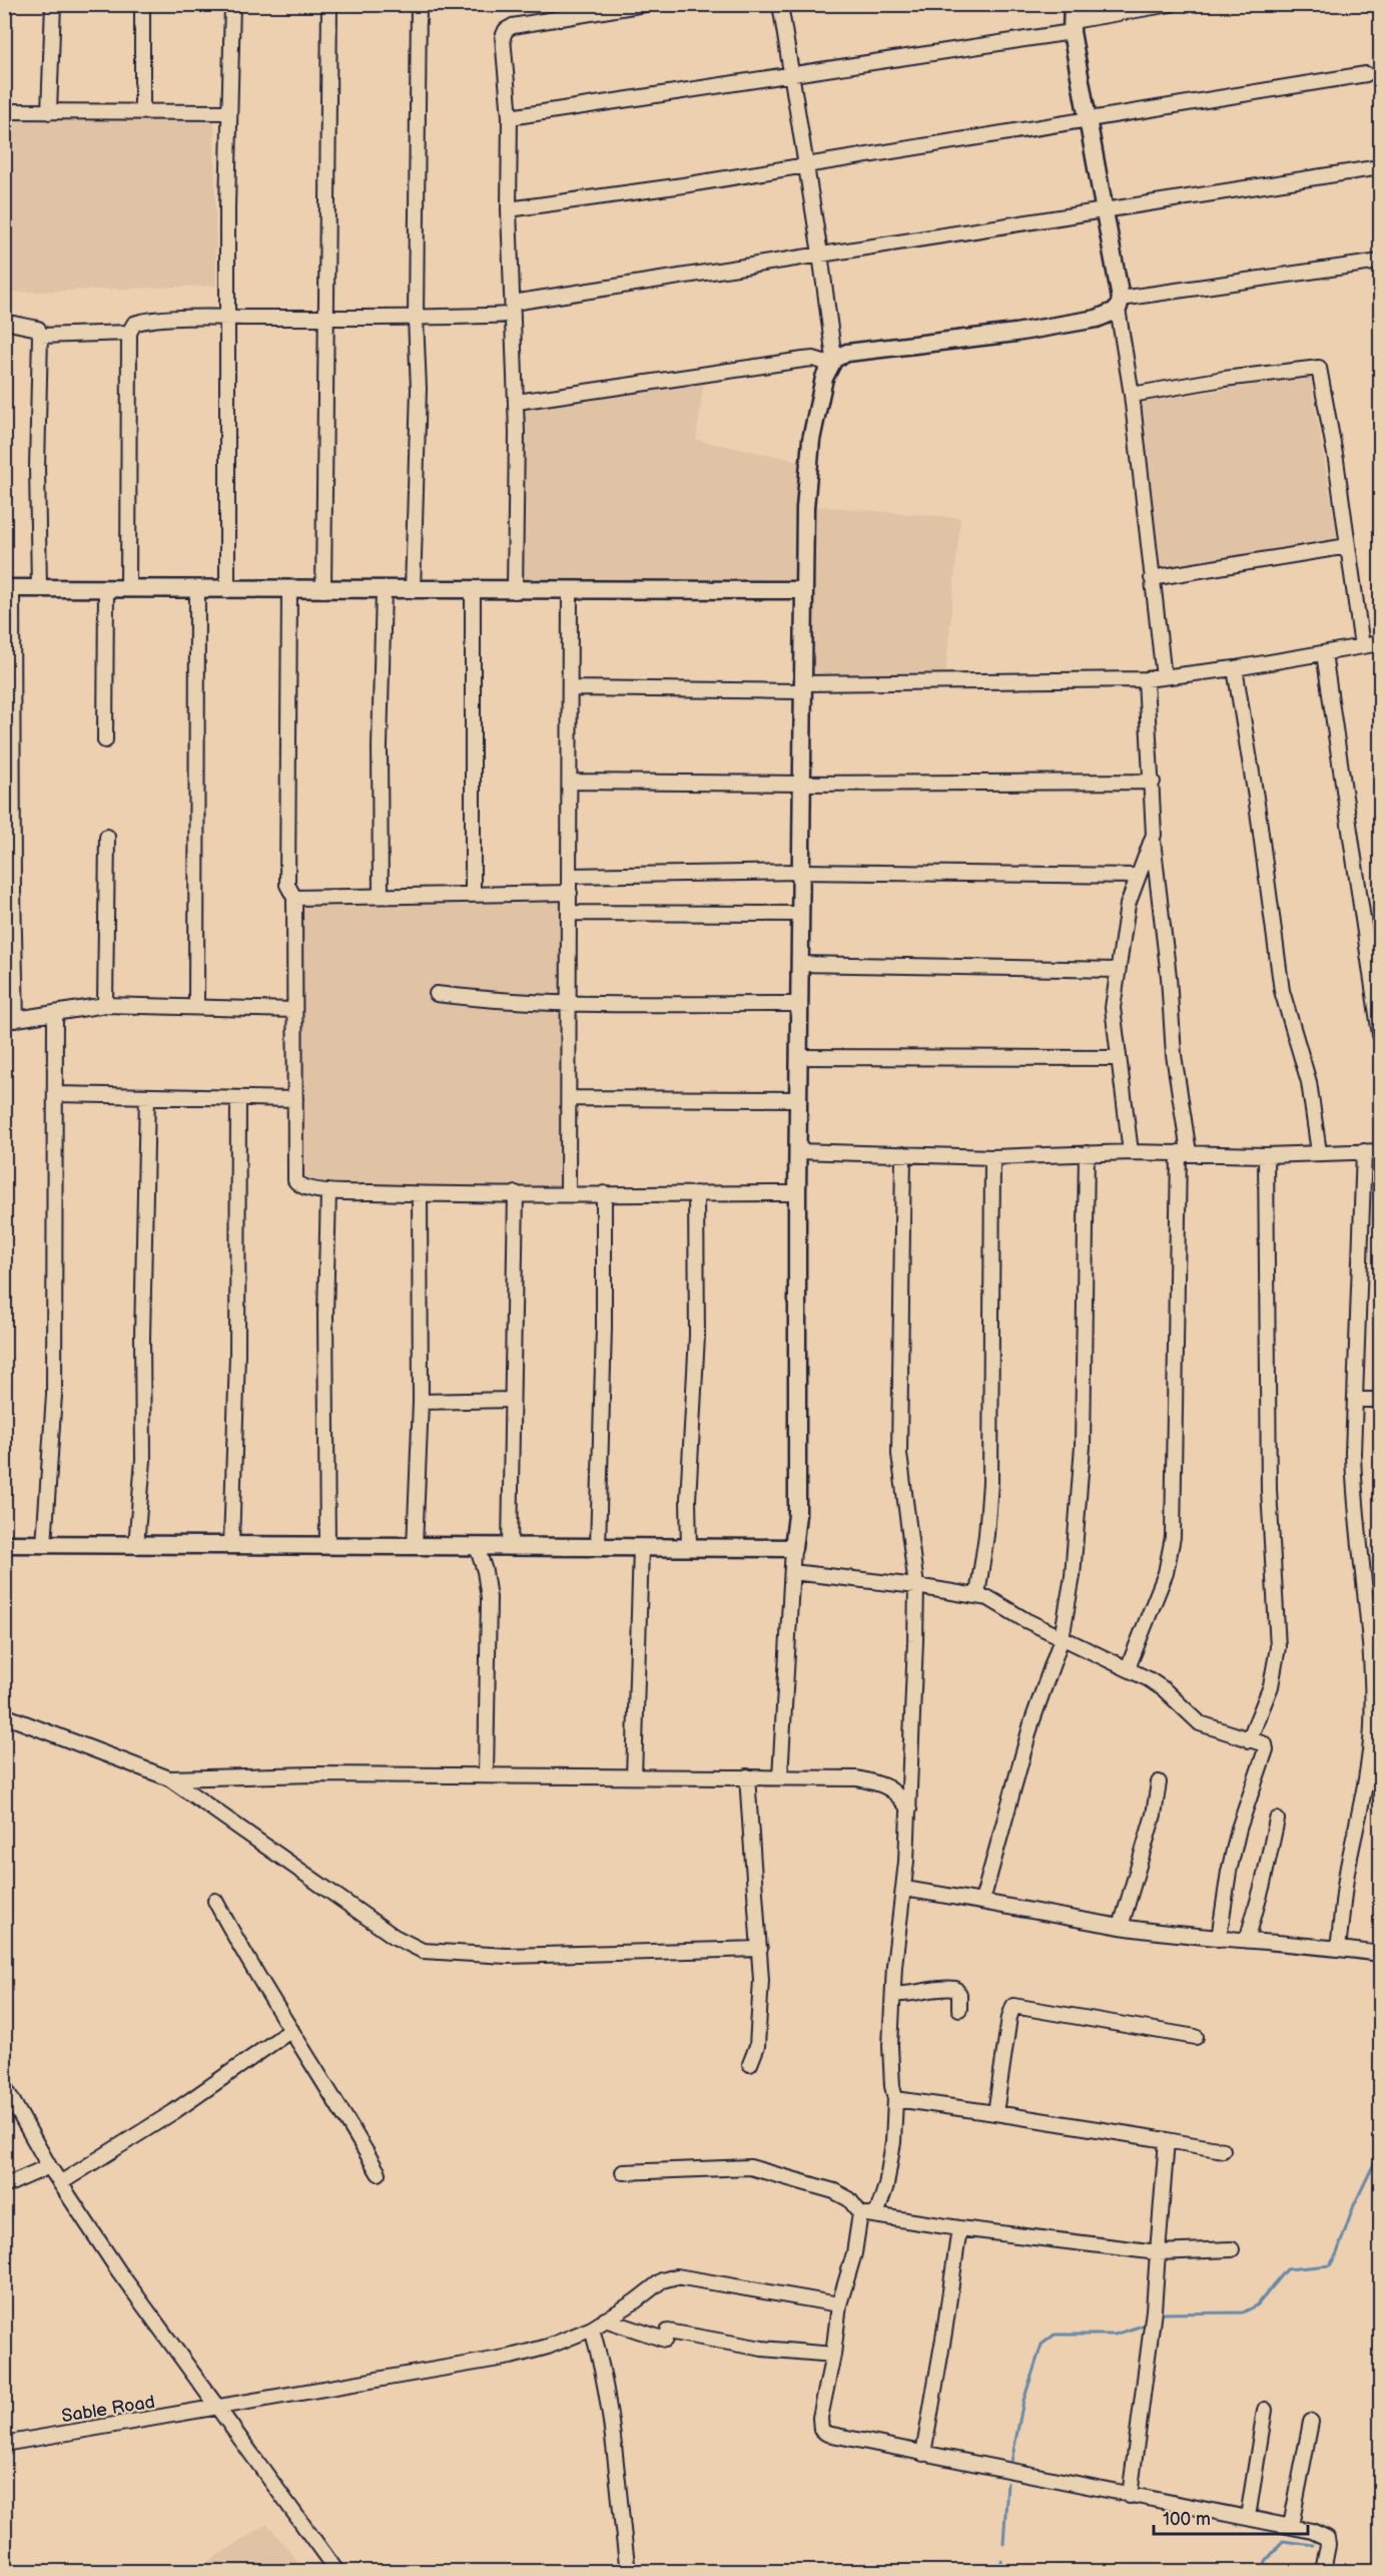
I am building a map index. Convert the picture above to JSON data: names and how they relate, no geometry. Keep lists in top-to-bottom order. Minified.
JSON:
{"streets":{"street":["Sable Road"]},"scale_bar":"100 m"}
